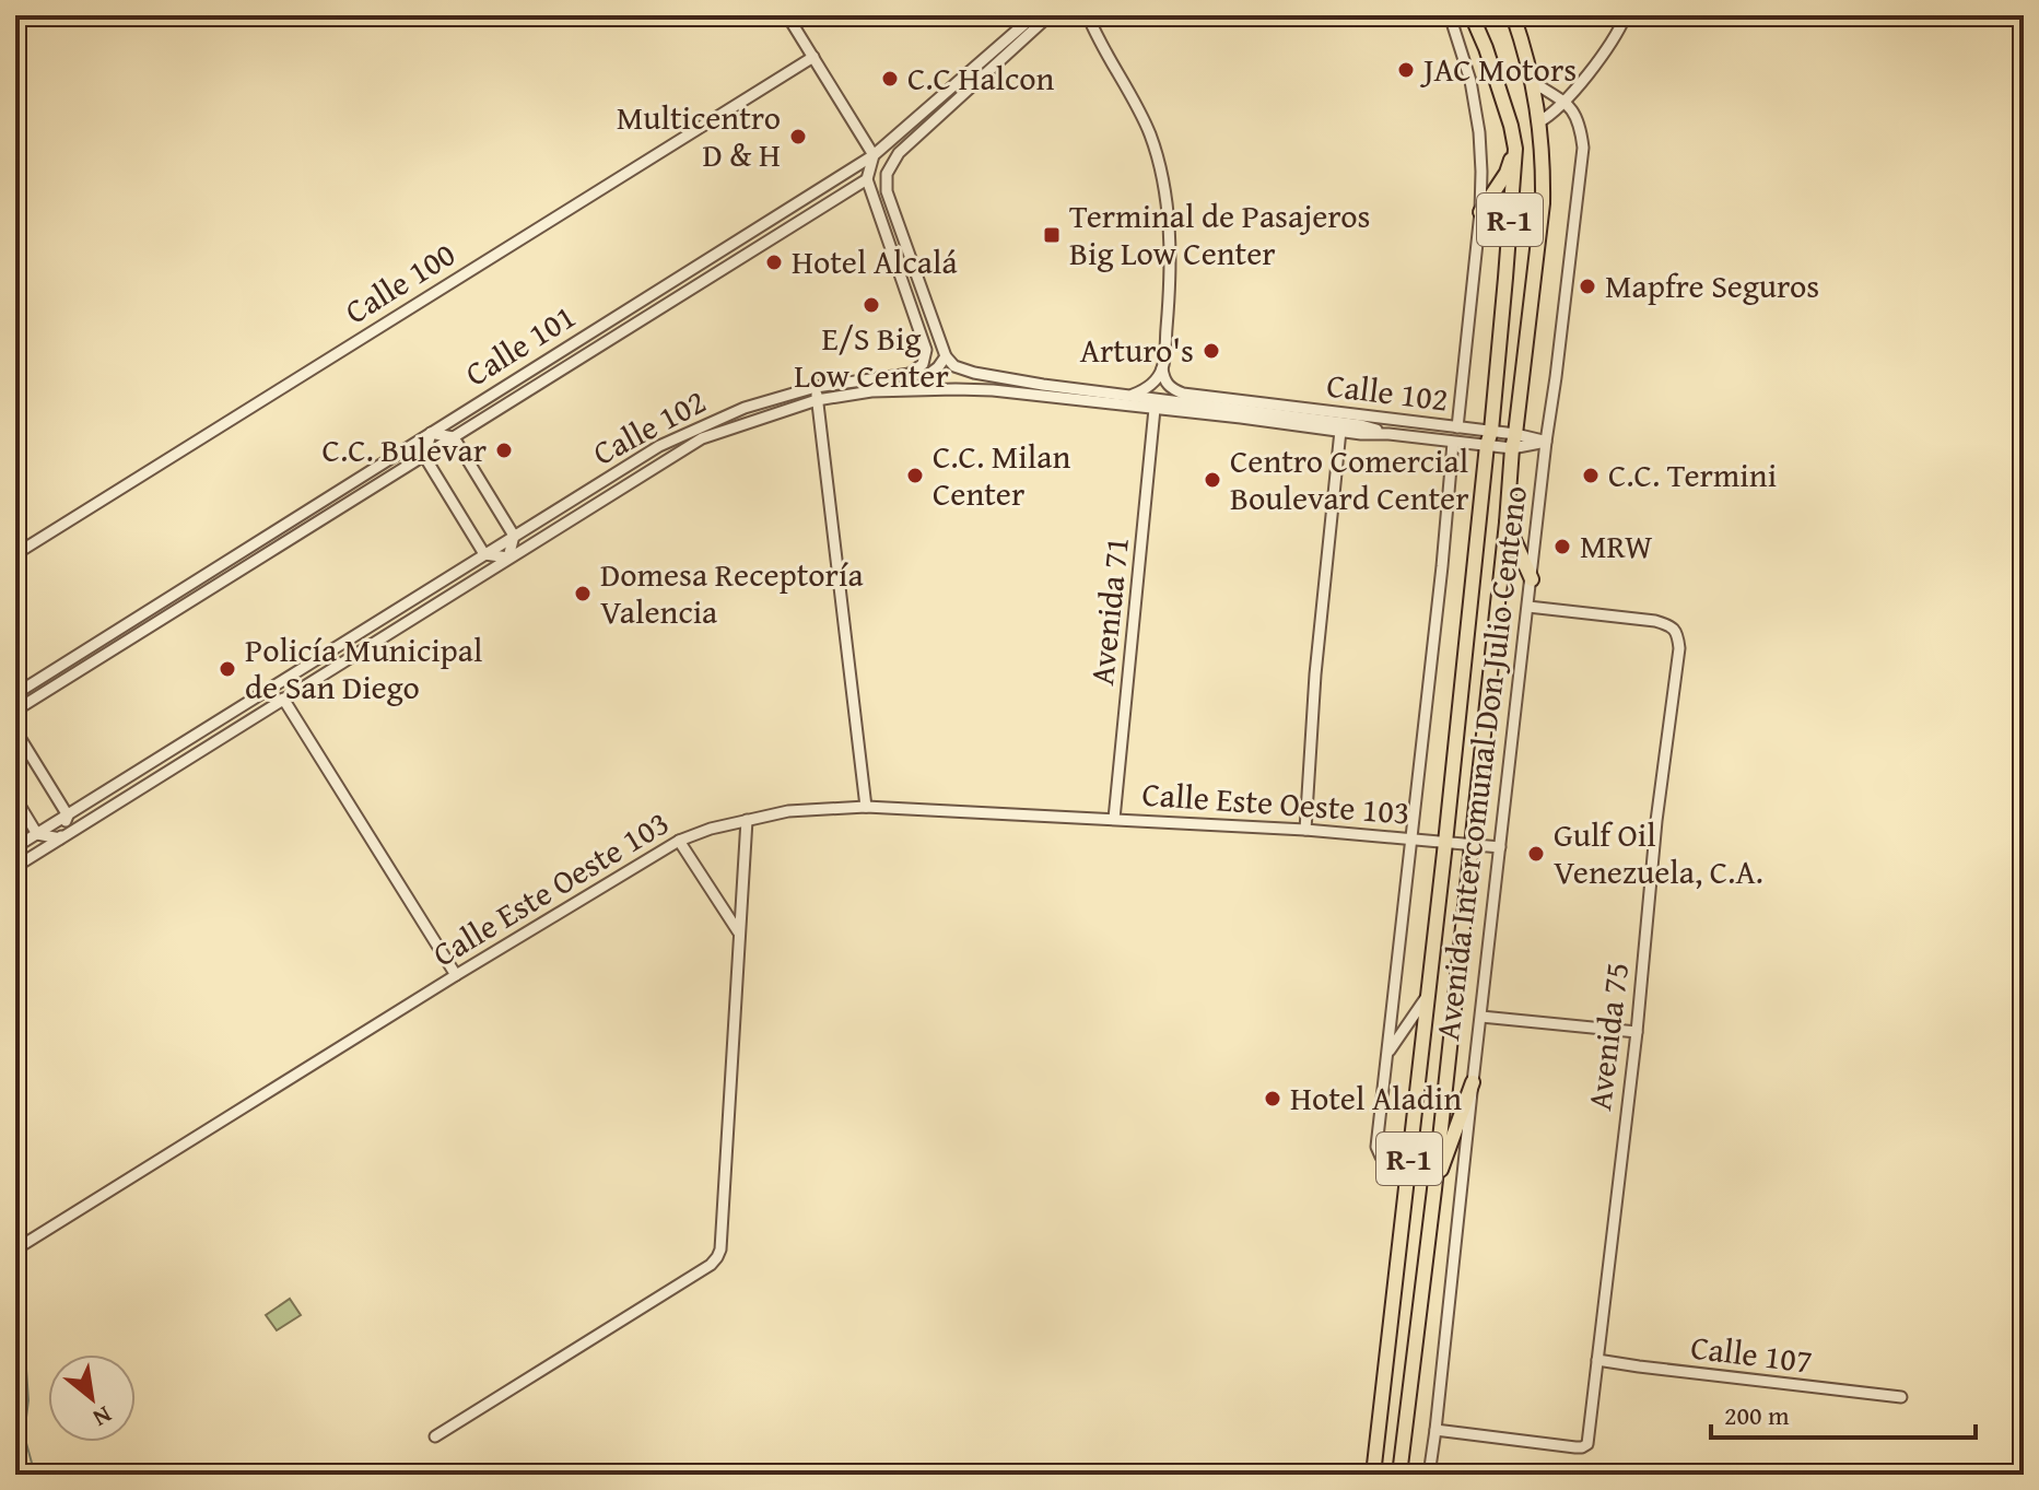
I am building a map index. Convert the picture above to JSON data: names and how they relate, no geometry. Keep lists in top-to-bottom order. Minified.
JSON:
{"streets":{"main road":["R-1","Avenida Intercomunal Don Julio Centeno"],"street":["Calle 100","Calle 101","Calle 102","Avenida 71","Calle Este Oeste 103","Avenida 75","Calle 107"]},"crossings":[["Calle 102","Avenida 71"],["Calle 102","Avenida Intercomunal Don Julio Centeno"],["Avenida 71","Calle Este Oeste 103"],["Avenida Intercomunal Don Julio Centeno","Calle Este Oeste 103"],["Avenida Intercomunal Don Julio Centeno","Avenida 75"],["Avenida 75","Calle 107"]],"places":{"other":["JAC Motors","C.C Halcon","Multicentro D & H","Hotel Alcalá","Mapfre Seguros","E/S Big Low Center","Arturo's","C.C. Bulevar","C.C. Milan Center","C.C. Termini","Centro Comercial Boulevard Center","MRW","Domesa Receptoría Valencia","Policía Municipal de San Diego","Gulf Oil Venezuela, C.A.","Hotel Aladin"],"transit":["Terminal de Pasajeros Big Low Center"]},"scale_bar":"200 m","north":"bottom right"}
